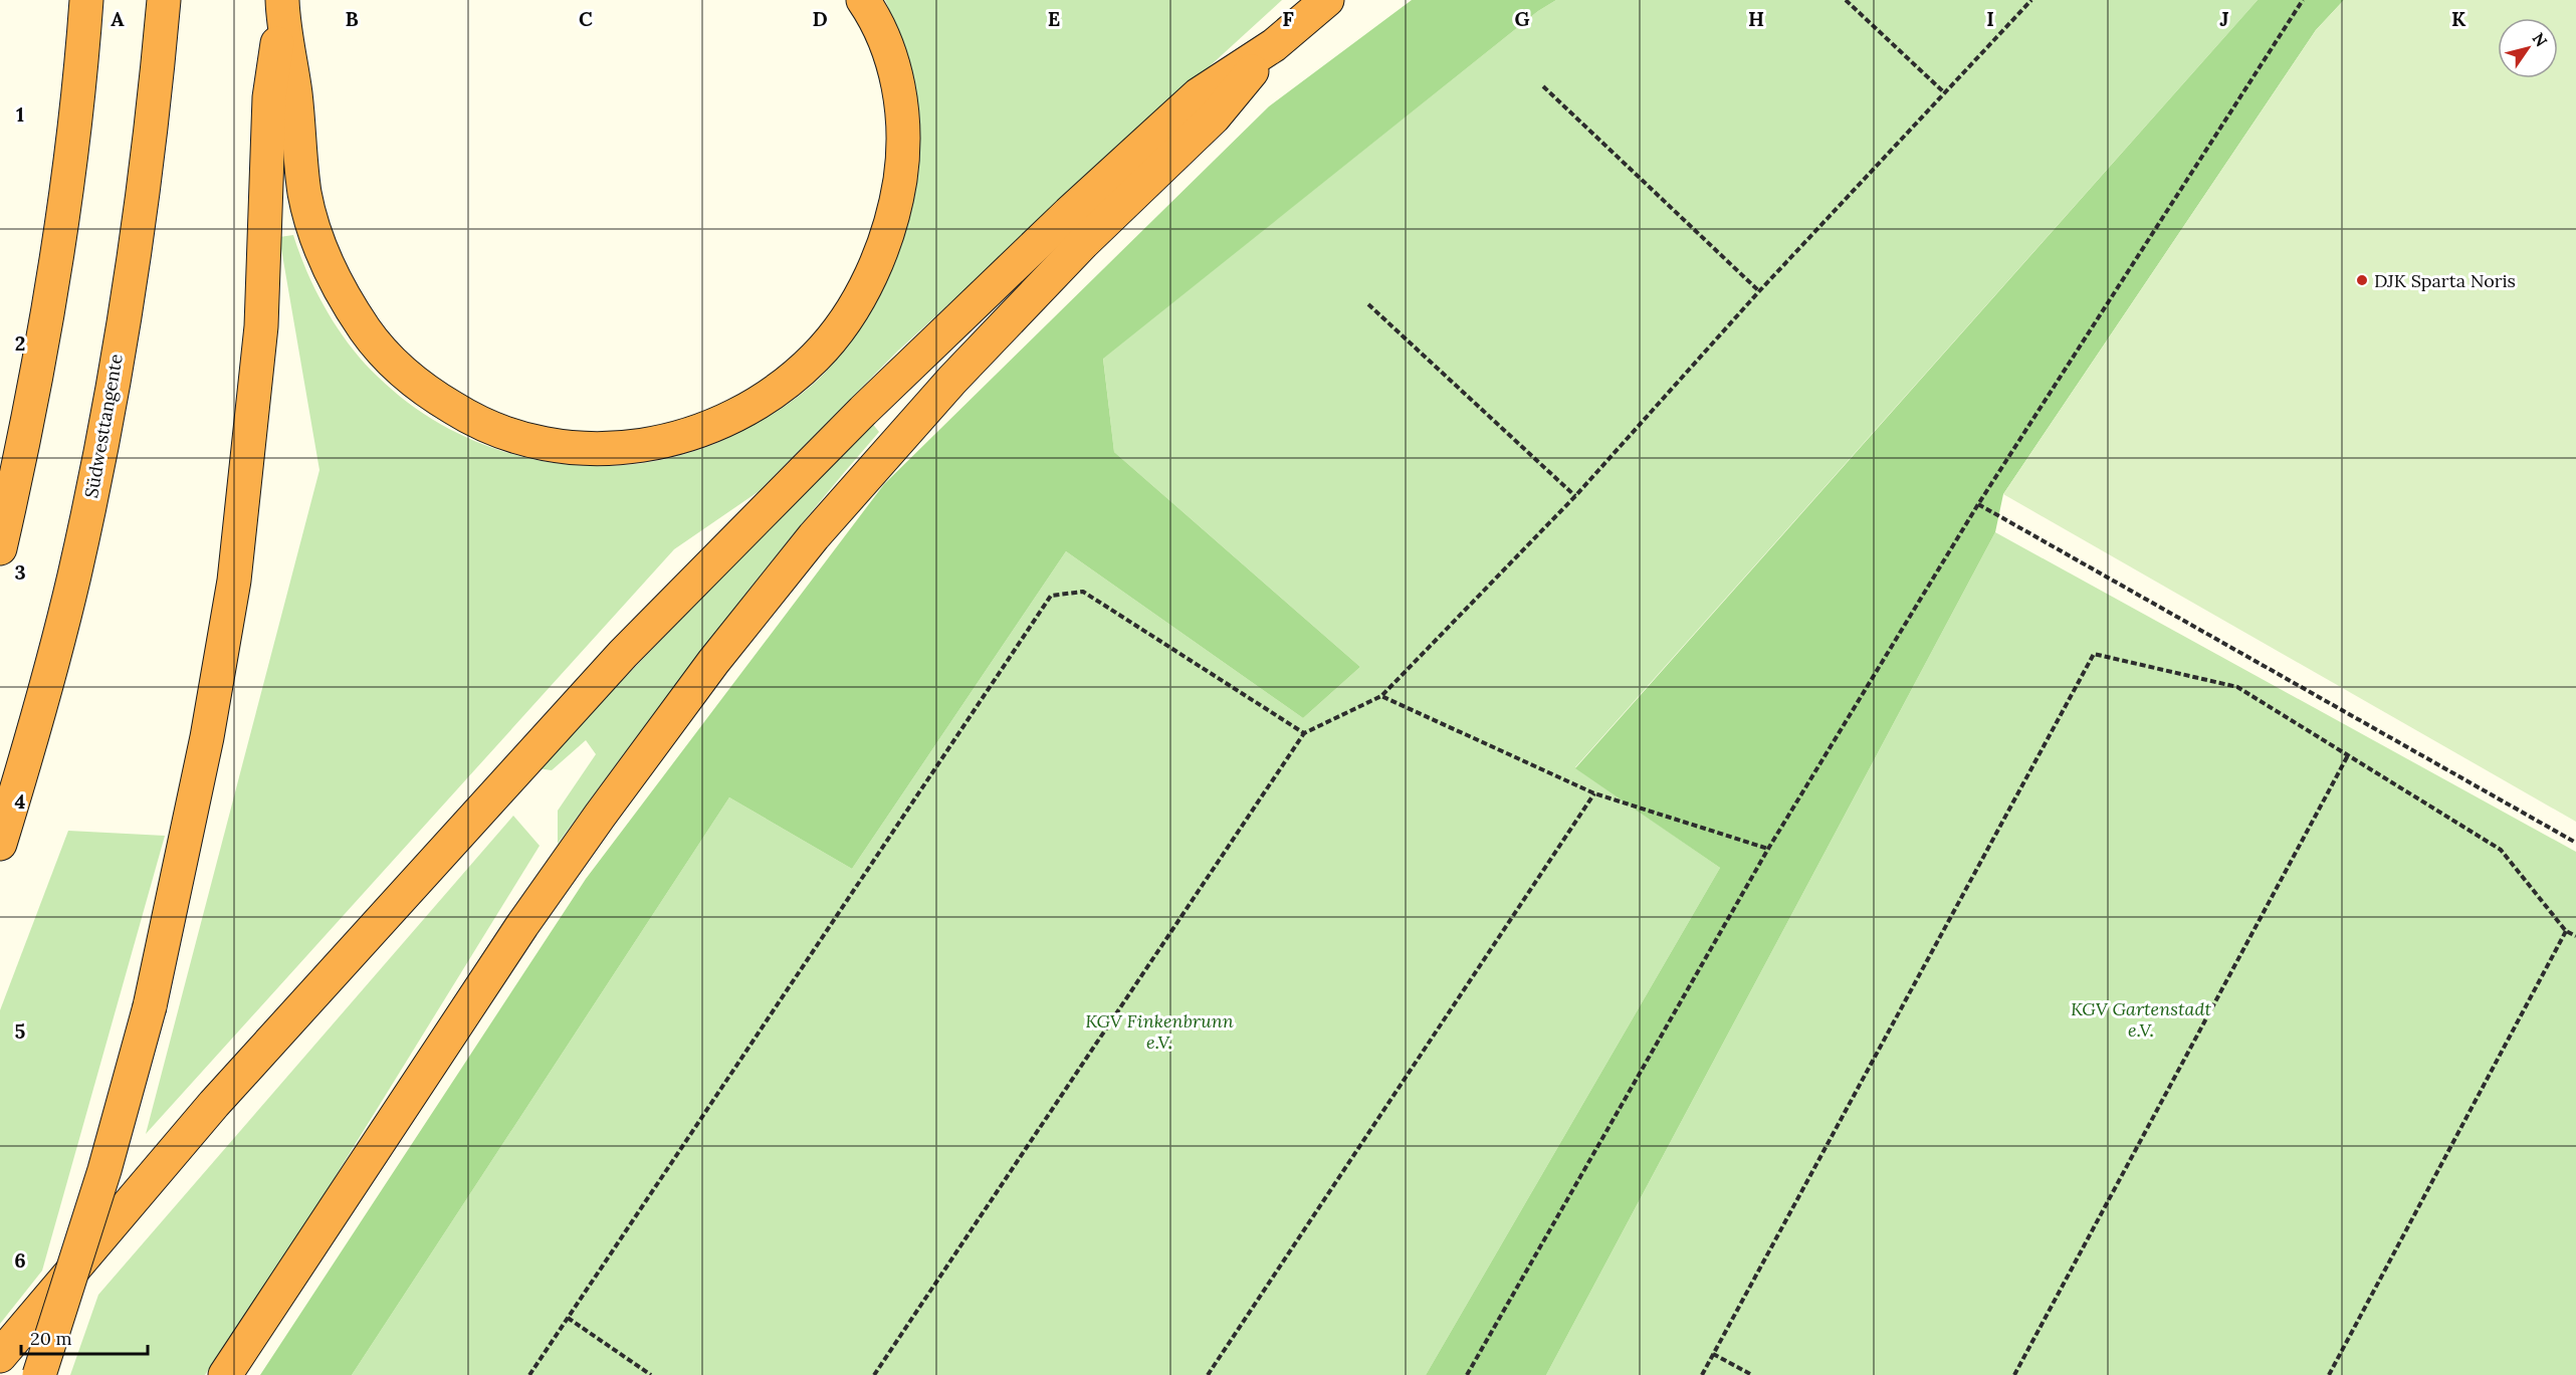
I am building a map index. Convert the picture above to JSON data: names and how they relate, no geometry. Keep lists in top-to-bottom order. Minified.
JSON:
{"streets":{"highway":["Südwesttangente"]},"parks":["KGV Gartenstadt e.V.","KGV Finkenbrunn e.V."],"places":["DJK Sparta Noris"],"scale_bar":"20 m","north":"top right","grid":{"columns":["A","B","C","D","E","F","G","H","I","J","K"],"rows":["1","2","3","4","5","6"]}}
